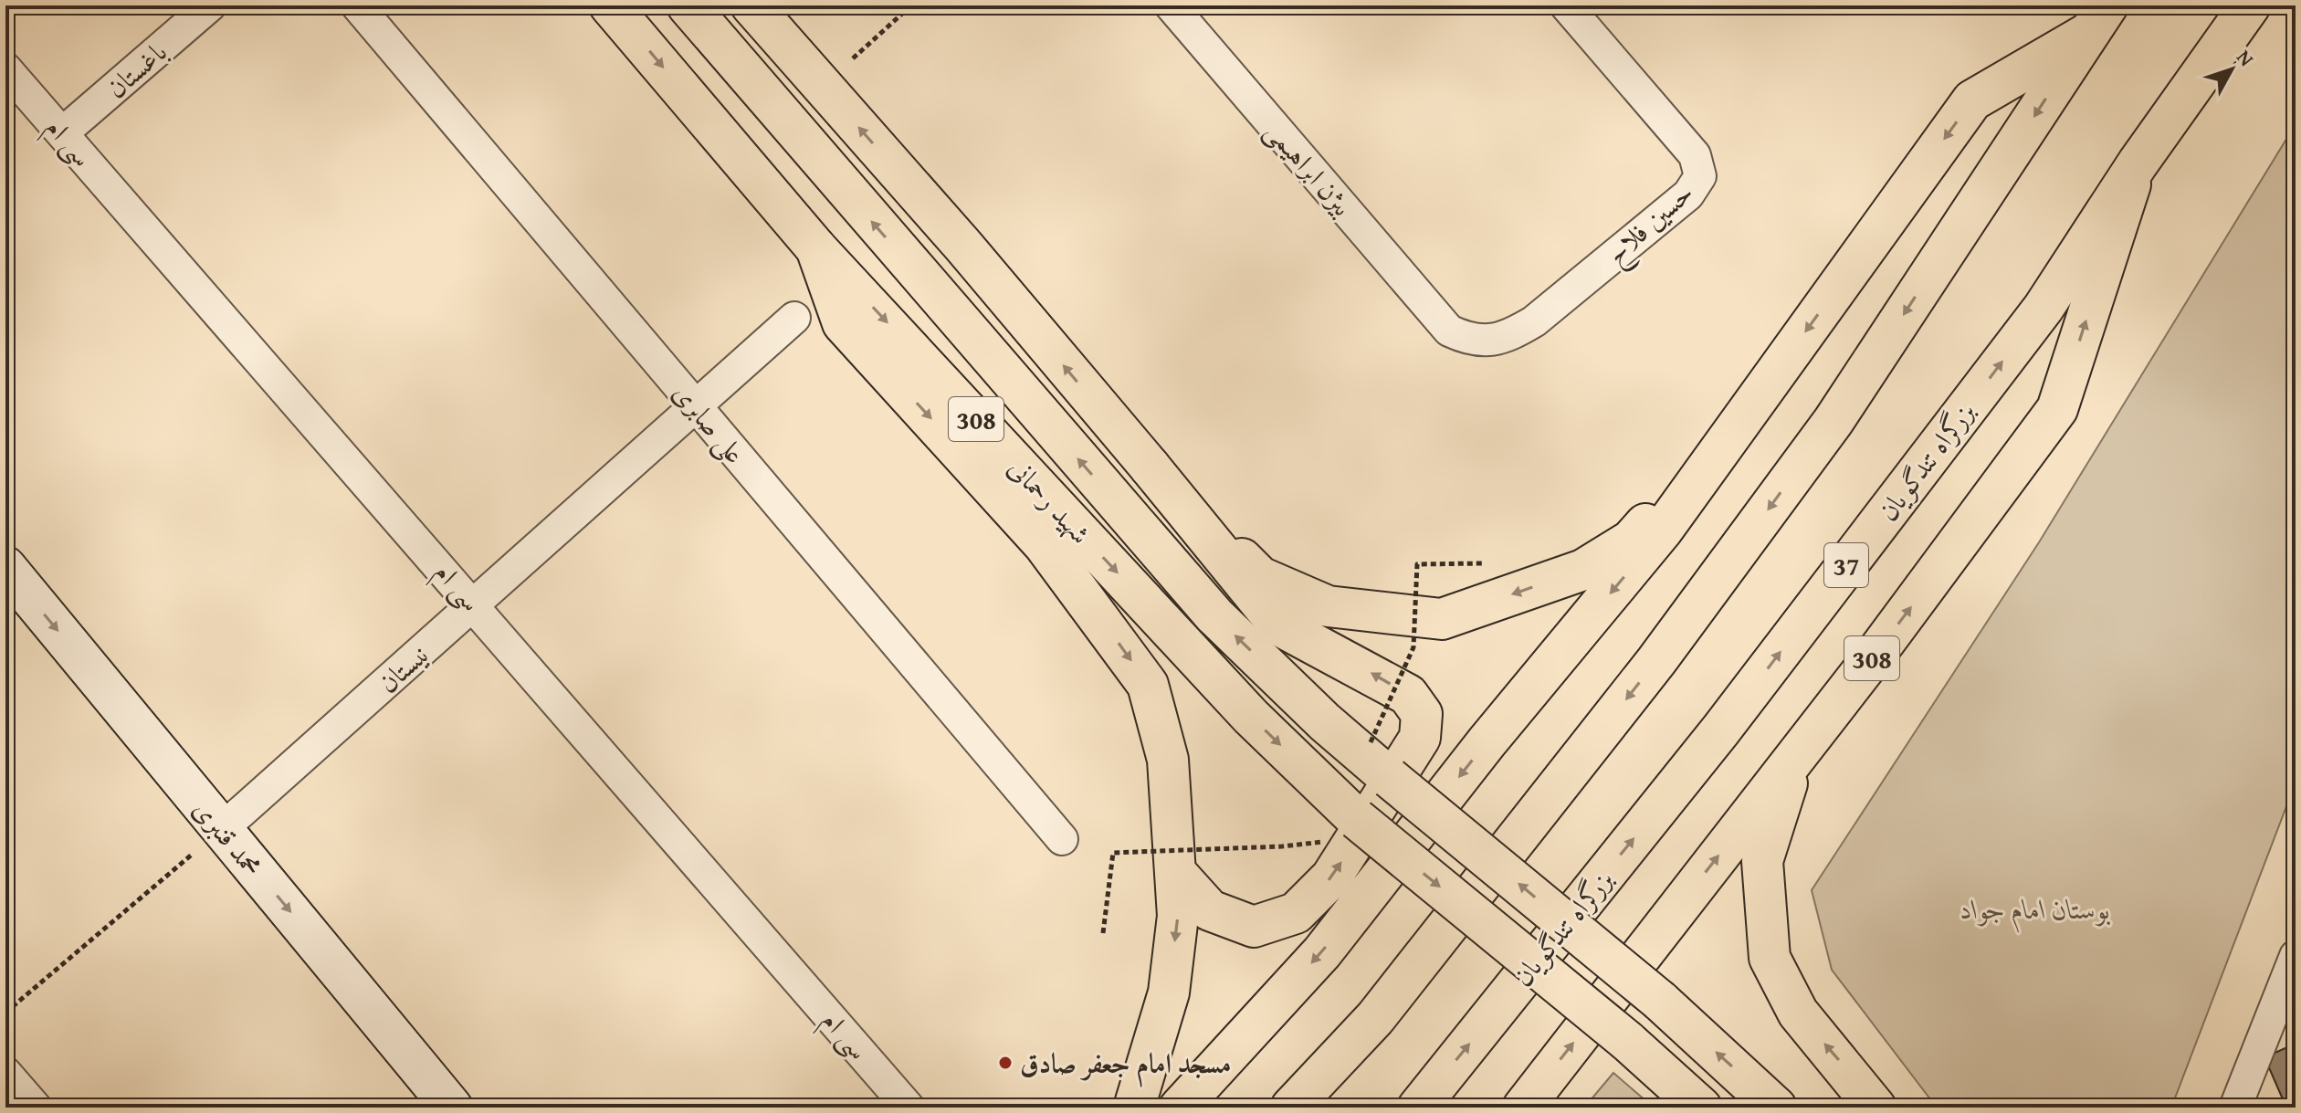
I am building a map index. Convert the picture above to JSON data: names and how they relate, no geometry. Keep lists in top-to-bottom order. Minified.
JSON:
{"streets":{"main road":["308","بزرگراه تندگویان","شهید رحمانی","37"],"street":["باغستان","سی ام","بیژن ابراهیمی","حسین فلاح","علی صابری","نیستان","محمد قنبری"]},"crossings":[["باغستان","سی ام"],["سی ام","نیستان"],["بیژن ابراهیمی","حسین فلاح"],["308","بزرگراه تندگویان"],["308","شهید رحمانی"],["علی صابری","نیستان"],["نیستان","محمد قنبری"]],"one_way":["محمد قنبری"],"parks":["بوستان امام جواد"],"places":["مسجد امام جعفر صادق"],"north":"top right"}
